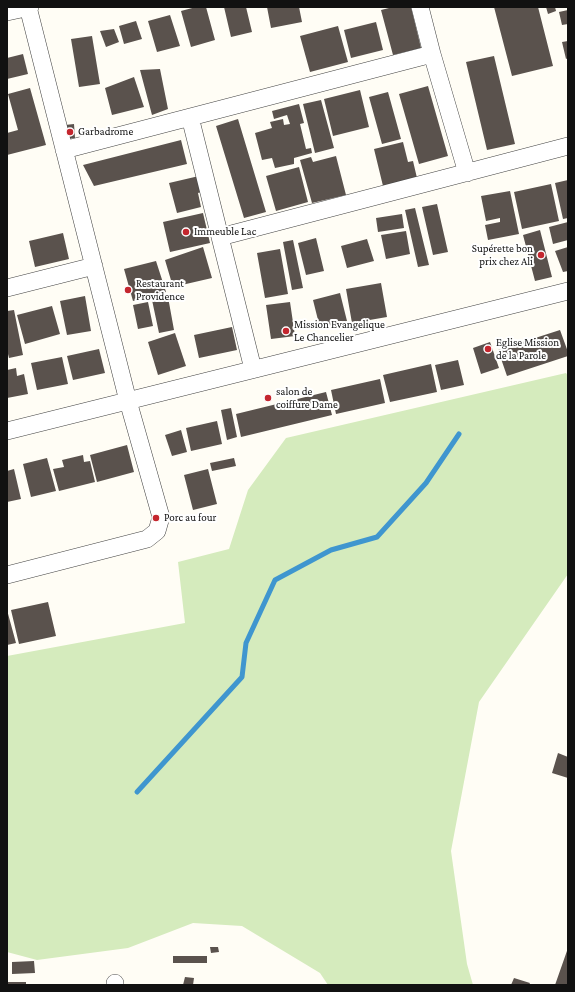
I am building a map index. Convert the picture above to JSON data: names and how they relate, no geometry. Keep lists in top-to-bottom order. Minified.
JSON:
{"places":["Garbadrome","Immeuble Lac","Supérette bon prix chez Ali","Restaurant Providence","Mission Evangelique Le Chancelier","Eglise Mission de la Parole","salon de coiffure Dame","Porc au four"]}
